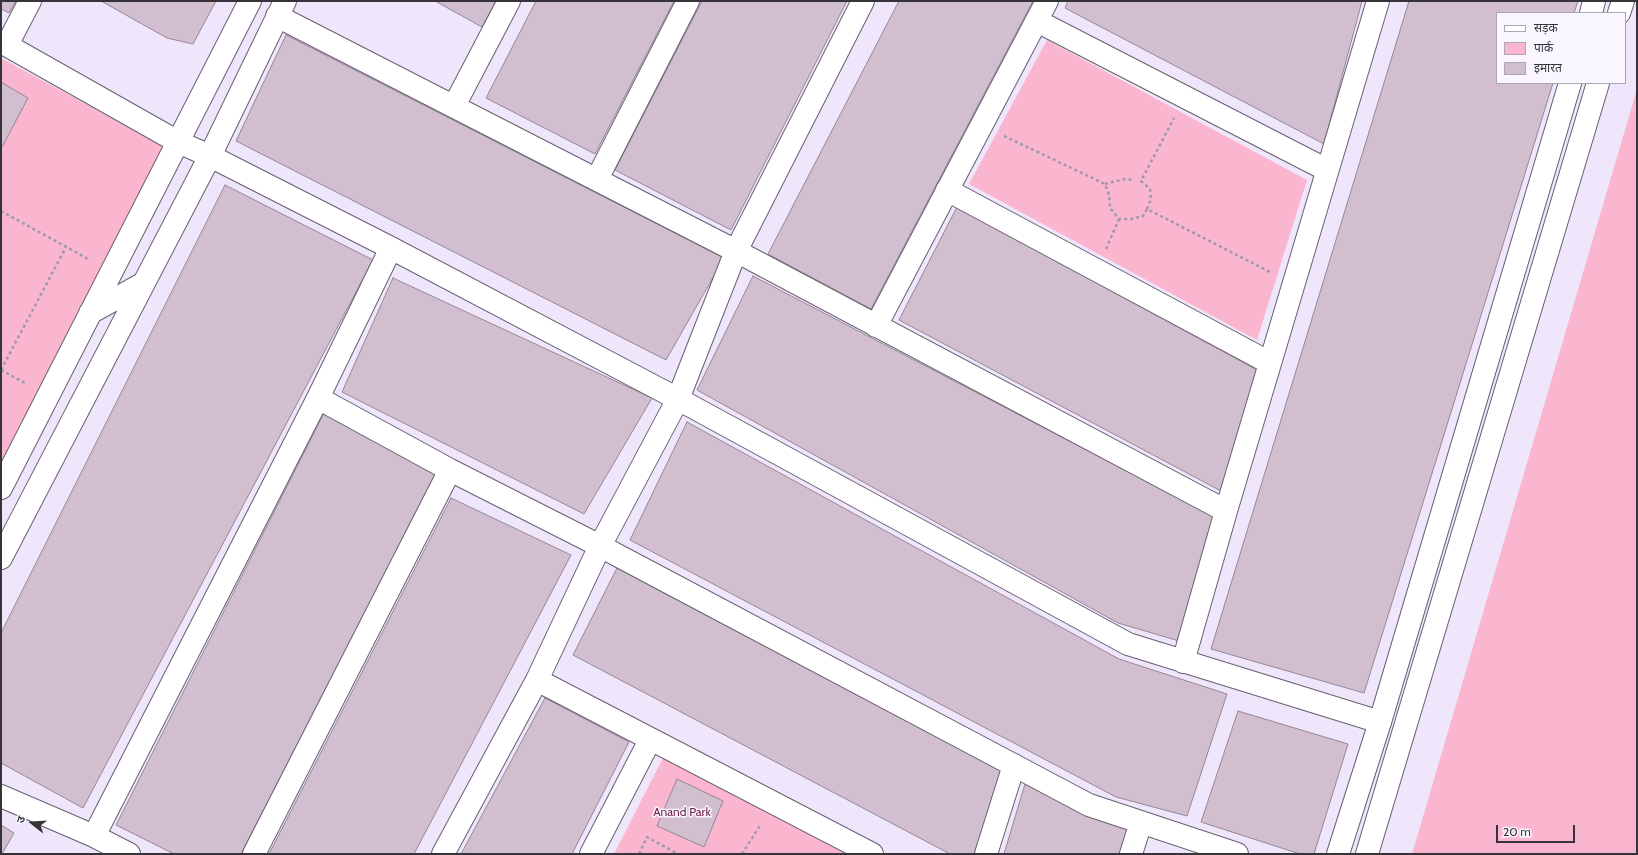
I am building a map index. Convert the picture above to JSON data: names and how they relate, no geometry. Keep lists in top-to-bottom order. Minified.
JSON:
{"parks":["Anand Park"],"legend":["सड़क","पार्क","इमारत"],"scale_bar":"20 m","north":"left"}
